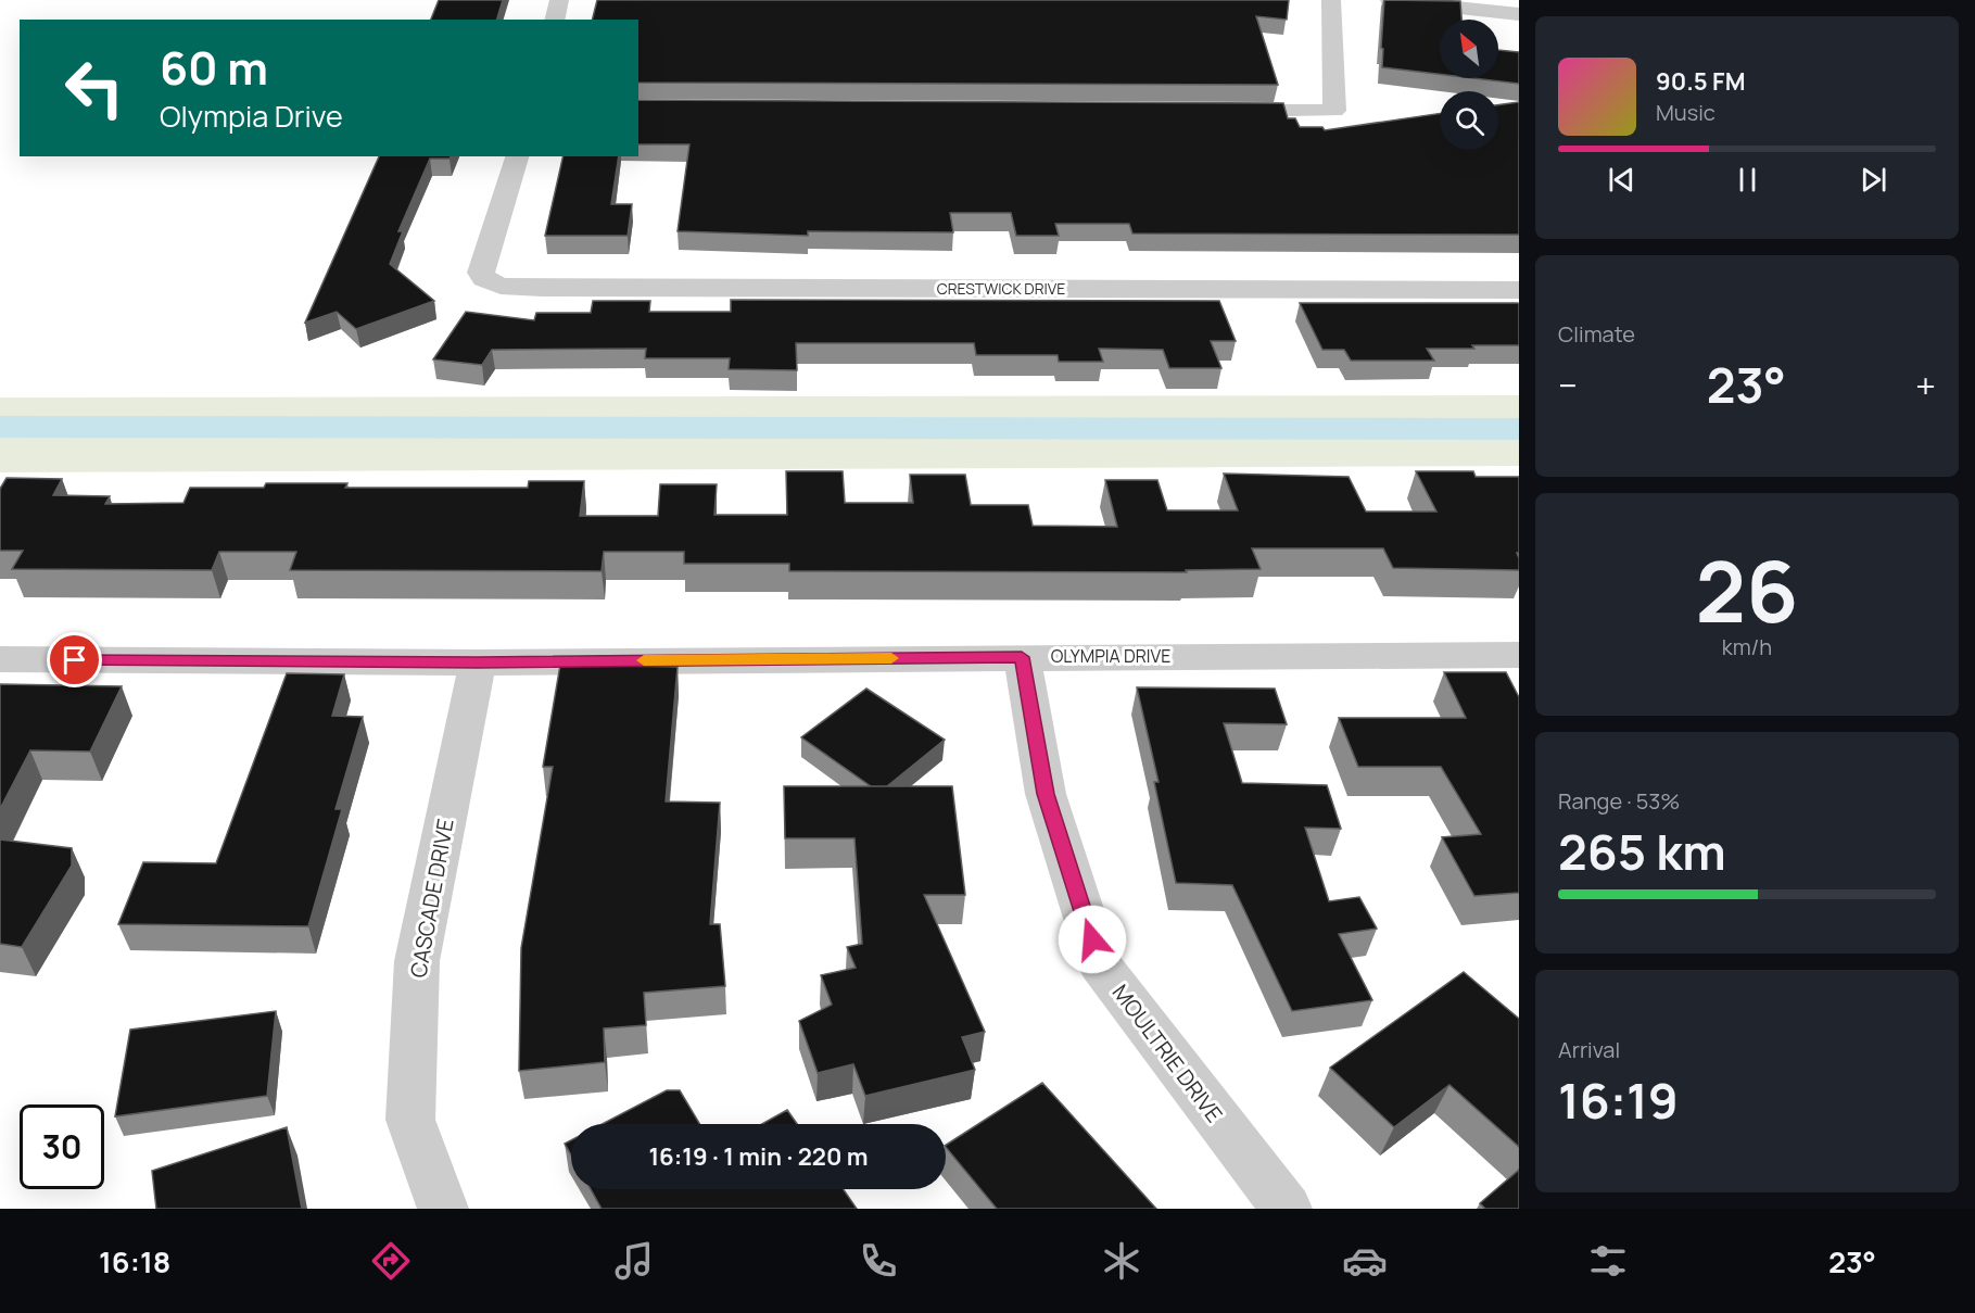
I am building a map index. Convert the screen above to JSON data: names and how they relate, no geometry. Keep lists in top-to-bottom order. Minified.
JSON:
{"streets":{"street":["CRESTWICK DRIVE","OLYMPIA DRIVE","CASCADE DRIVE","MOULTRIE DRIVE"]},"crossings":[["OLYMPIA DRIVE","CASCADE DRIVE"],["OLYMPIA DRIVE","MOULTRIE DRIVE"]],"north":"top left","page":{"turn":["60 m","Olympia Drive"],"song":["90.5 FM","Music"],"tile":["Climate",["26","km/h"],["Range · 53%","265 km"],["Arrival","16:19"]],"heat":["−","23°","+"],"limit":"30","trip":"16:19 · 1 min · 220 m","tabs":["16:18","23°"]}}
